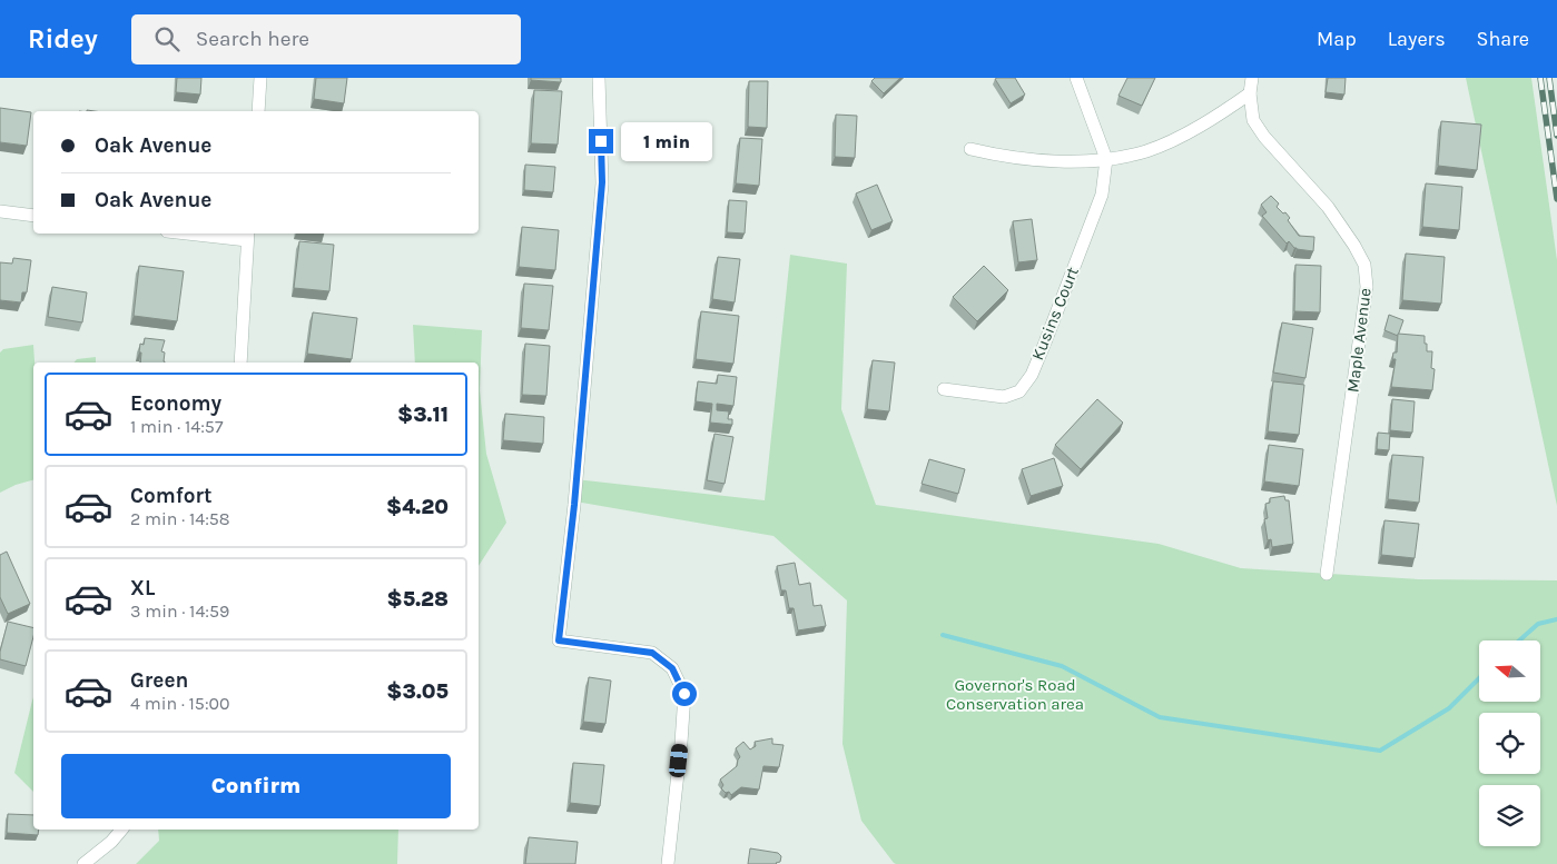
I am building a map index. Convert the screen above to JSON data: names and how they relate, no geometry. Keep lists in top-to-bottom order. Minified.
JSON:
{"streets":{"street":["Kusins Court","Maple Avenue"]},"parks":["Governor's Road Conservation area"],"north":"left","page":{"header":"Ridey","search":"Search here","nav":["Map","Layers","Share"],"banner":["Oak Avenue","Oak Avenue"],"bubble":"1 min","list":[{"name":"Economy","note":"1 min · 14:57","value":"$3.11"},{"name":"Comfort","note":"2 min · 14:58","value":"$4.20"},{"name":"XL","note":"3 min · 14:59","value":"$5.28"},{"name":"Green","note":"4 min · 15:00","value":"$3.05"}],"buttons":"Confirm"}}
